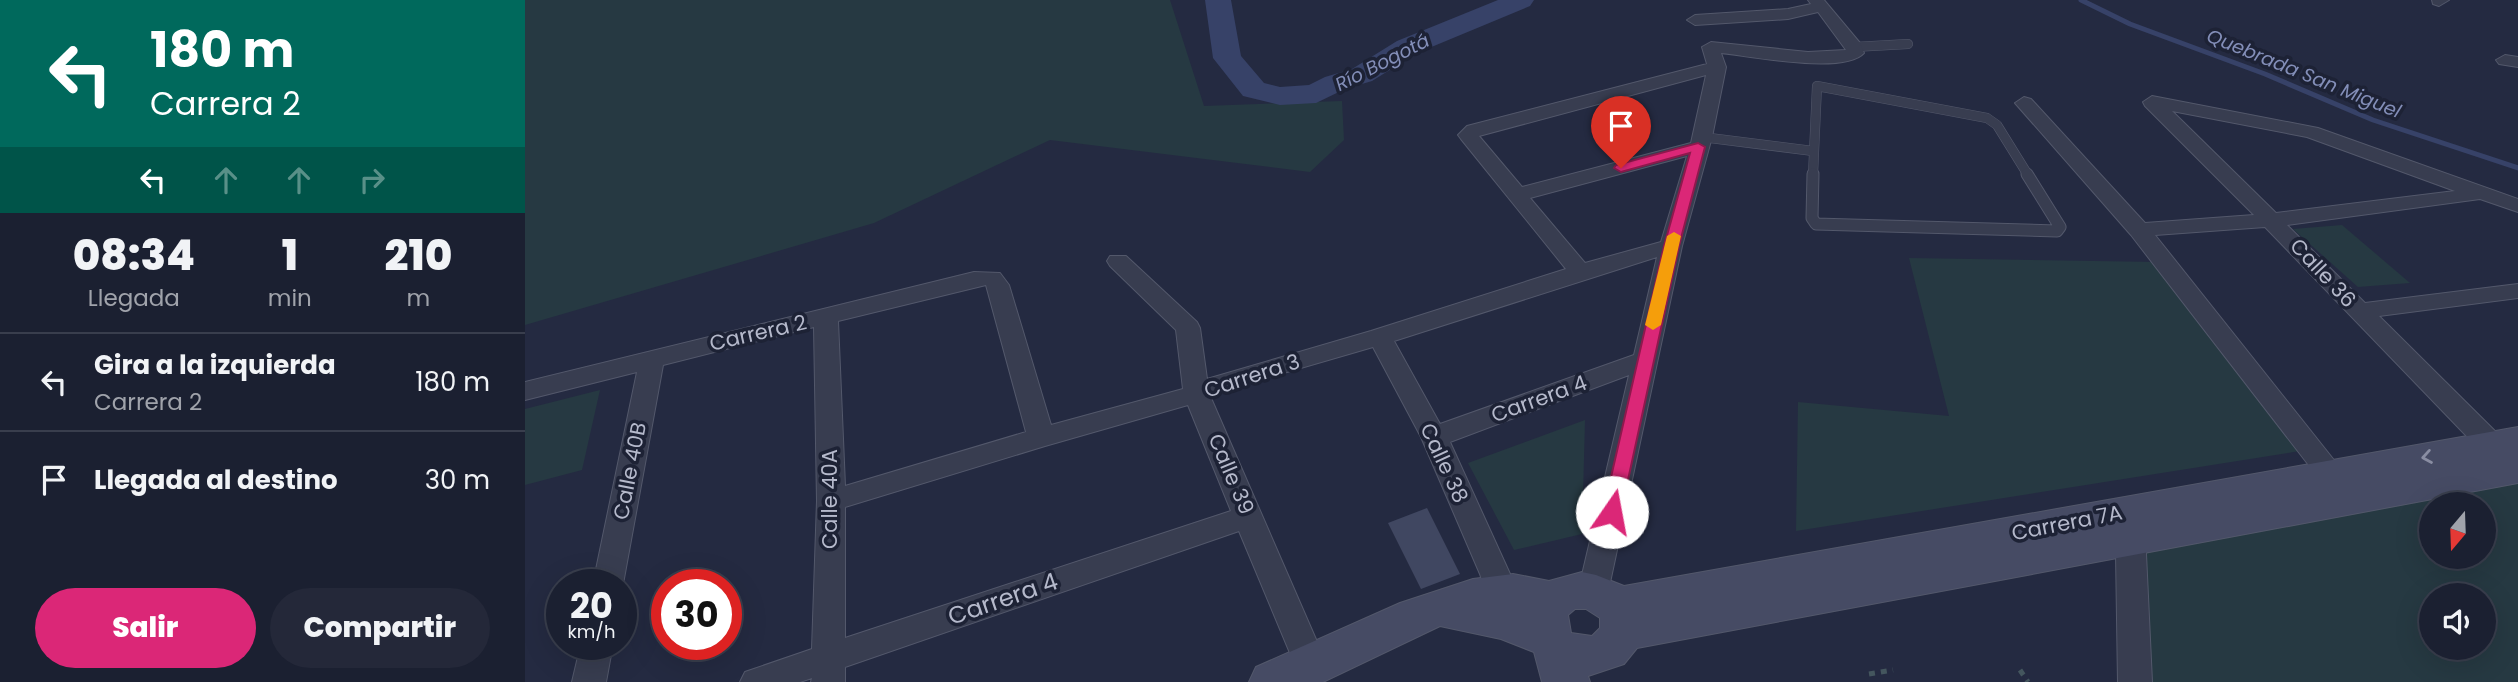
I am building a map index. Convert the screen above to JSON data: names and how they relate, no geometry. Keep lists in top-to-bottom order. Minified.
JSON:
{"streets":{"main road":["Carrera 7A"],"street":["Calle 36","Carrera 2","Carrera 3","Carrera 4","Calle 38","Calle 40B","Calle 39","Calle 40A"]},"crossings":[["Calle 36","Carrera 7A"],["Carrera 2","Carrera 3"],["Carrera 2","Calle 40B"],["Carrera 2","Calle 40A"],["Carrera 3","Calle 38"],["Carrera 3","Calle 39"],["Carrera 3","Calle 40A"],["Carrera 4","Calle 38"],["Carrera 4","Calle 39"],["Carrera 4","Calle 40A"]],"water":["Río Bogotá","Quebrada San Miguel"],"north":"bottom","page":{"turn":["180 m","Carrera 2"],"eta":["08:34","Llegada","1","min","210","m"],"list":[{"name":"Gira a la izquierda","note":"Carrera 2","value":"180 m"},{"name":"Llegada al destino","value":"30 m"}],"speed":"20 km/h","limit":"30","buttons":["Salir","Compartir"]}}
